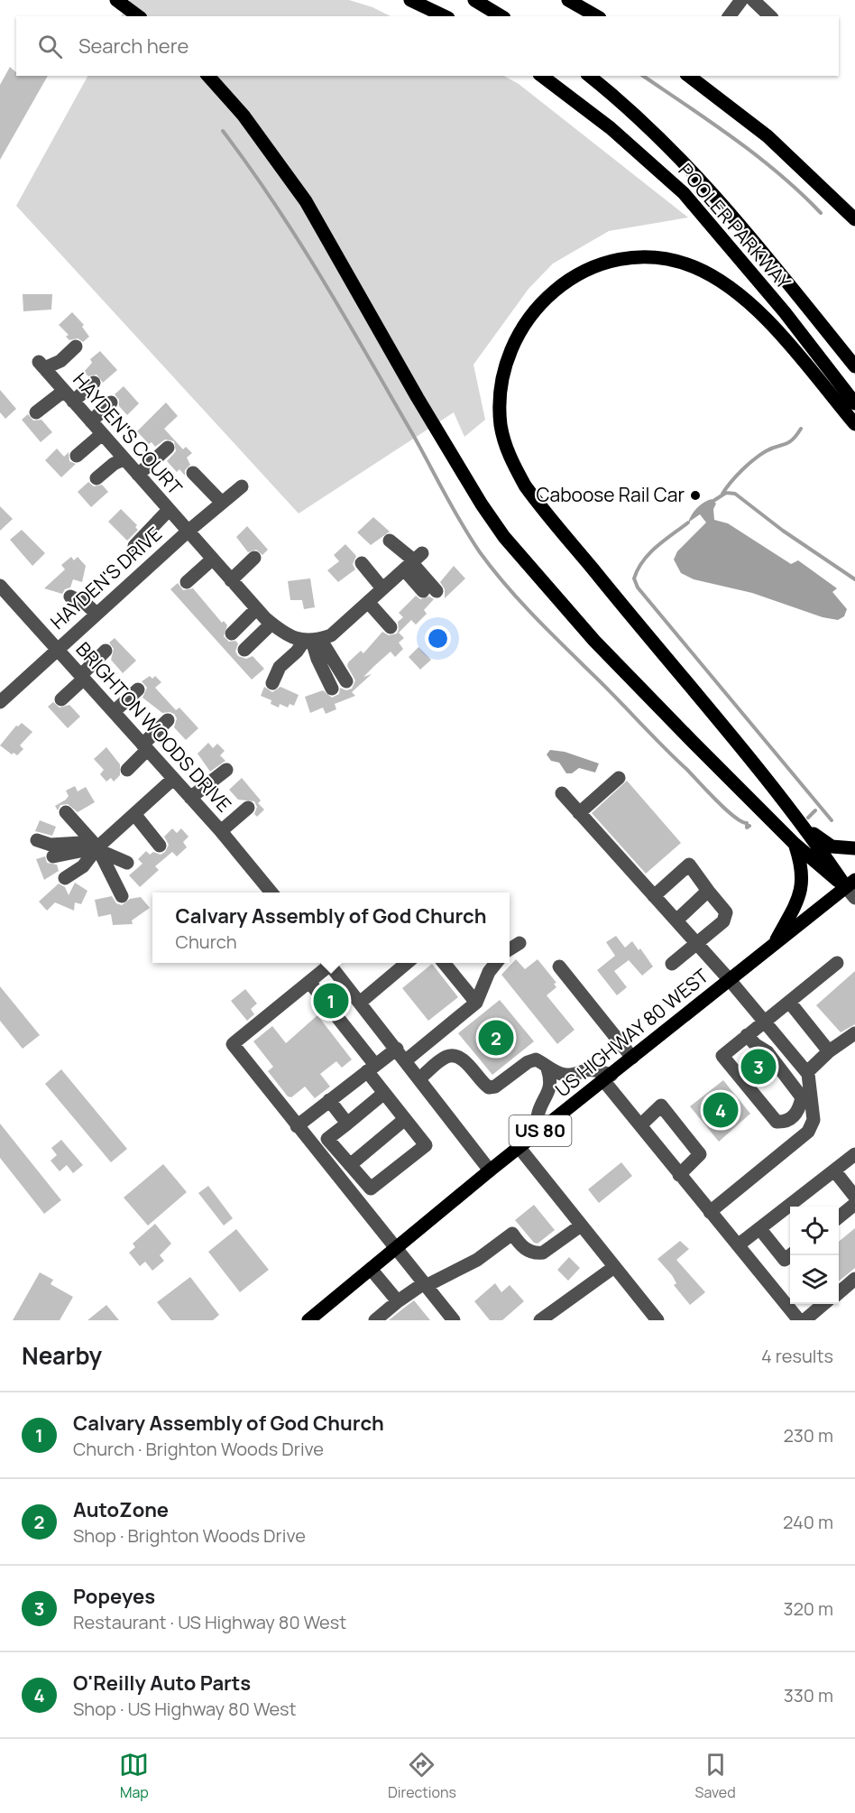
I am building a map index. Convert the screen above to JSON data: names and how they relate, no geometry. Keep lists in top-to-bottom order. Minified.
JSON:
{"streets":{"main road":["POOLER PARKWAY","US HIGHWAY 80 WEST","US 80"],"street":["HAYDEN'S COURT","HAYDEN'S DRIVE","BRIGHTON WOODS DRIVE"]},"crossings":[["HAYDEN'S COURT","HAYDEN'S DRIVE"],["HAYDEN'S DRIVE","BRIGHTON WOODS DRIVE"]],"places":["Caboose Rail Car"],"page":{"search":"Search here","popup":["Calvary Assembly of God Church","Church"],"pins":["1","2","3","4"],"heading":["Nearby","4 results"],"list":[{"mark":"1","name":"Calvary Assembly of God Church","note":"Church · Brighton Woods Drive","value":"230 m"},{"mark":"2","name":"AutoZone","note":"Shop · Brighton Woods Drive","value":"240 m"},{"mark":"3","name":"Popeyes","note":"Restaurant · US Highway 80 West","value":"320 m"},{"mark":"4","name":"O'Reilly Auto Parts","note":"Shop · US Highway 80 West","value":"330 m"}],"nav":["Map","Directions","Saved"]}}
